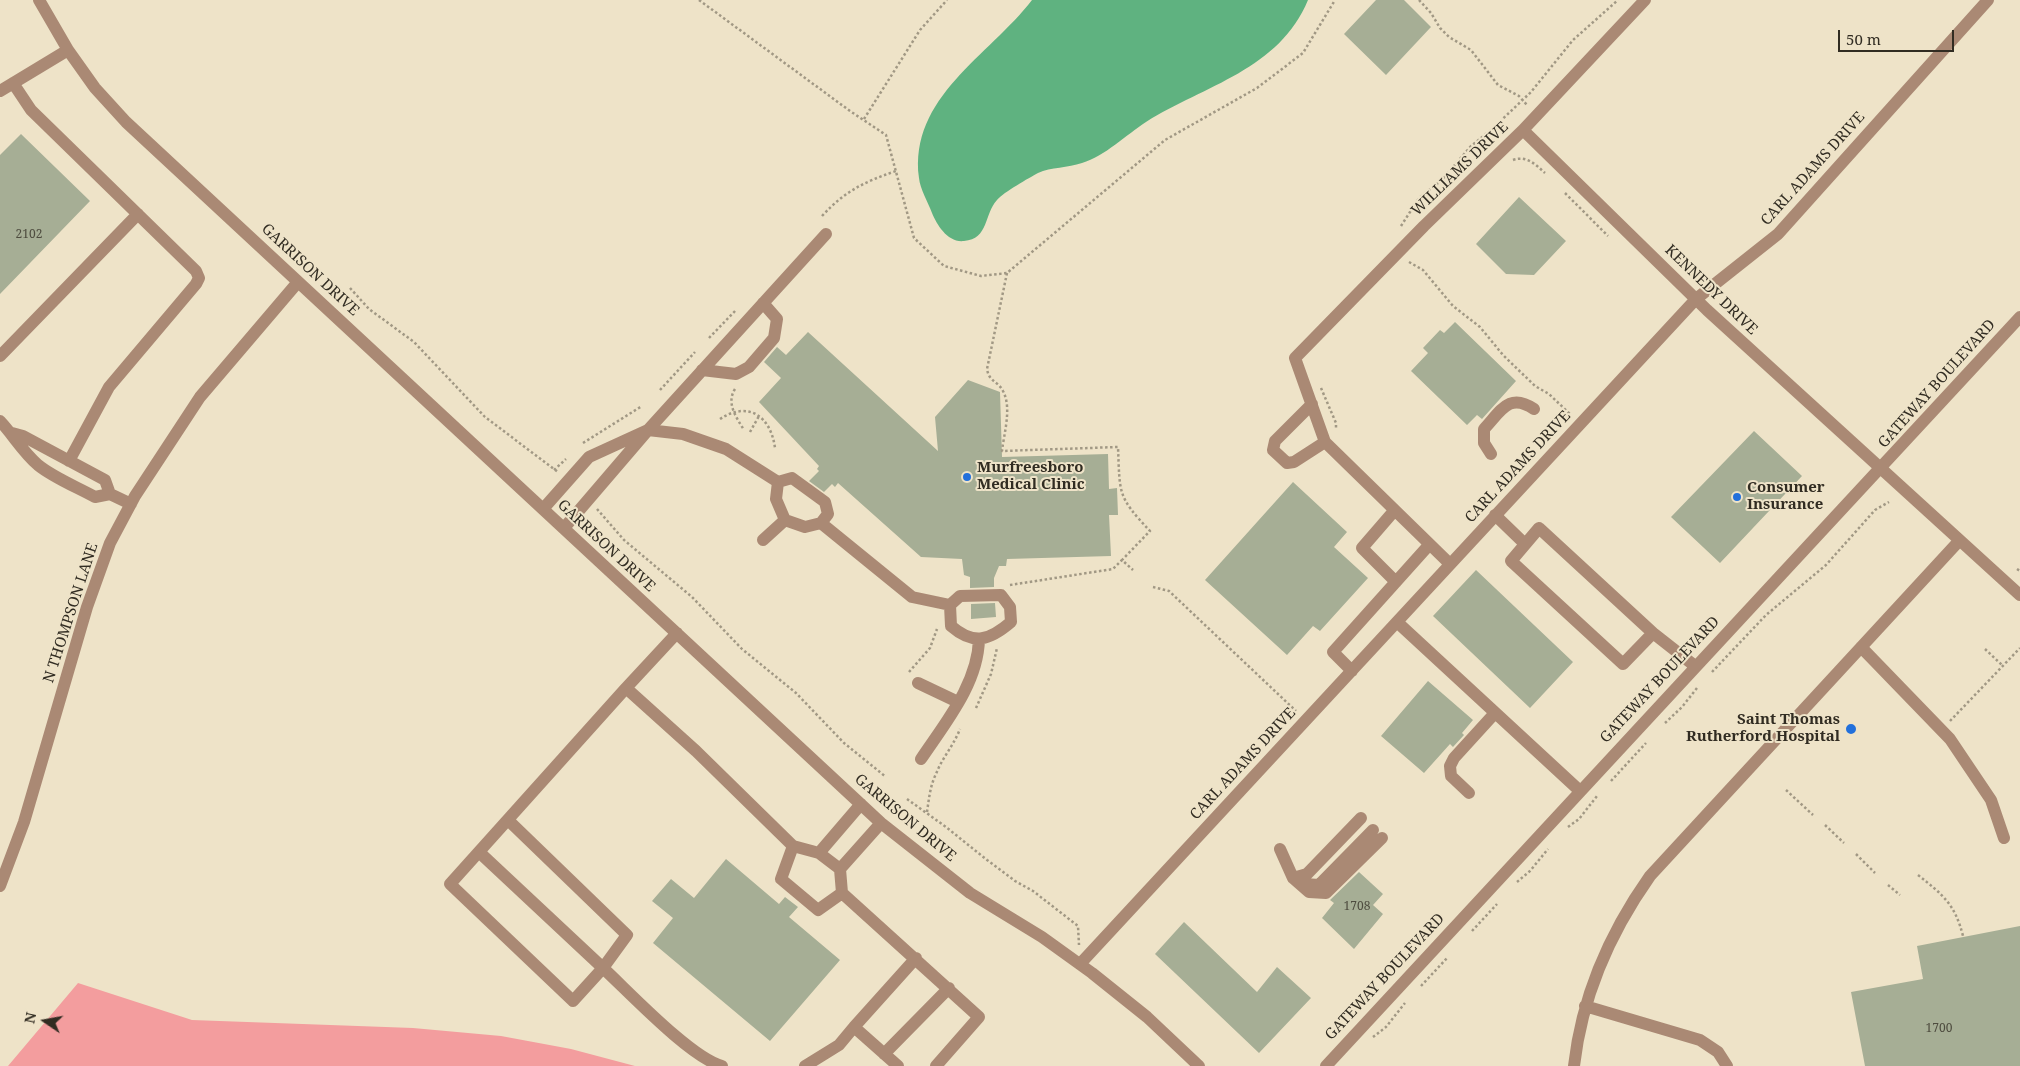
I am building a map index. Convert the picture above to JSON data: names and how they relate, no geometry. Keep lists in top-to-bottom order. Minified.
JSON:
{"streets":{"street":["WILLIAMS DRIVE","CARL ADAMS DRIVE","GARRISON DRIVE","KENNEDY DRIVE","GATEWAY BOULEVARD","N THOMPSON LANE"]},"crossings":[["WILLIAMS DRIVE","KENNEDY DRIVE"],["CARL ADAMS DRIVE","GARRISON DRIVE"],["CARL ADAMS DRIVE","KENNEDY DRIVE"],["GARRISON DRIVE","N THOMPSON LANE"],["KENNEDY DRIVE","GATEWAY BOULEVARD"]],"places":["Murfreesboro Medical Clinic","Consumer Insurance","Saint Thomas Rutherford Hospital"],"house_numbers":["2102","1708","1700"],"scale_bar":"50 m","north":"left"}
